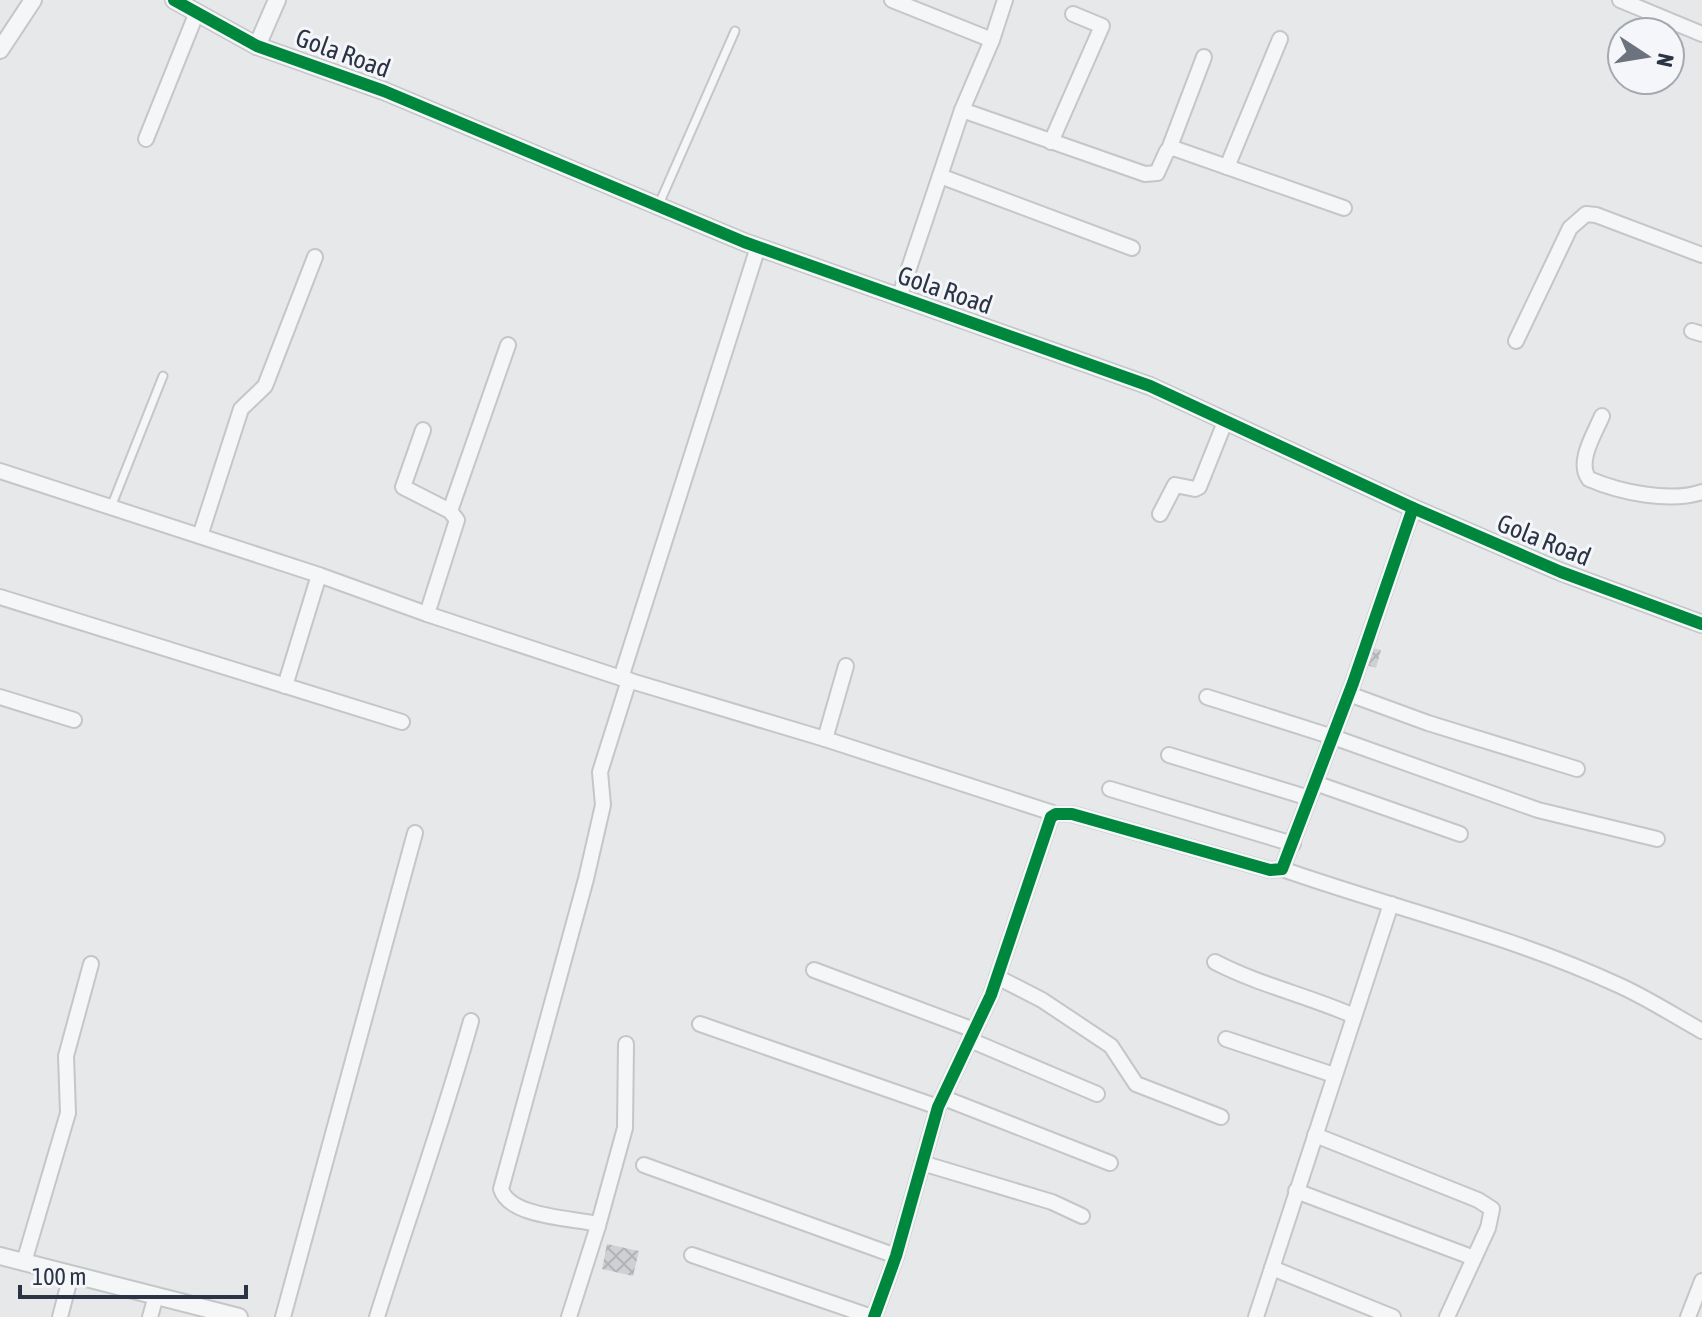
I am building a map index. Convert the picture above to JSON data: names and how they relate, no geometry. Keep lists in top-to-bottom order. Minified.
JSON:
{"streets":{"street":["Gola Road"]},"scale_bar":"100 m","north":"right"}
